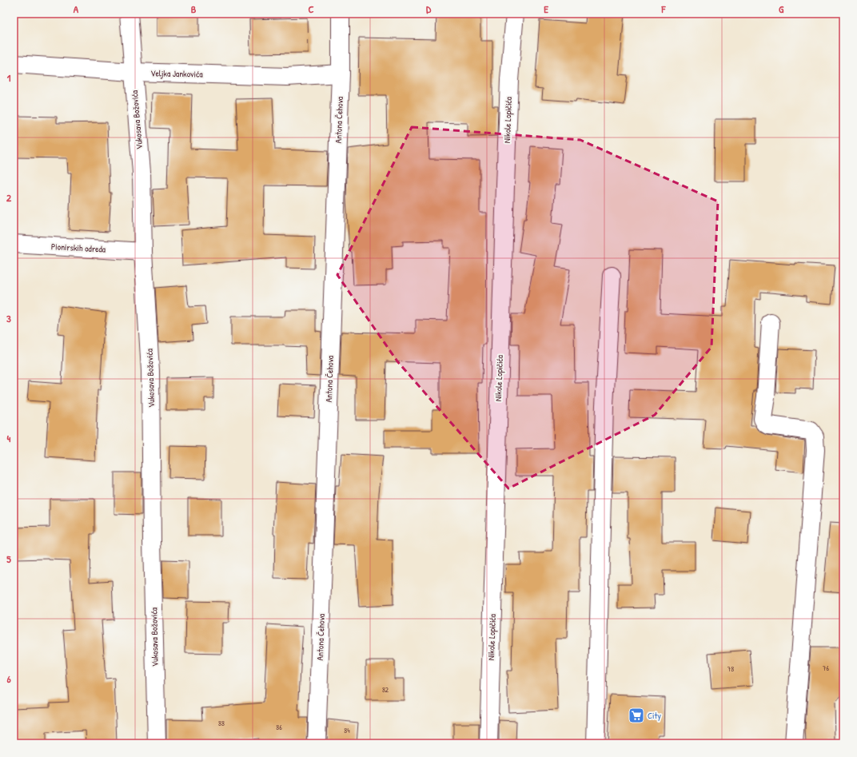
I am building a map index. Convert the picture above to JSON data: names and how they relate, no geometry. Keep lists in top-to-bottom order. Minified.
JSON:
{"streets":{"street":["Veljka Jankovića","Vukosava Božovića","Antona Čehova","Nikole Lopičića","Pionirskih odreda"]},"crossings":[["Veljka Jankovića","Vukosava Božovića"],["Veljka Jankovića","Antona Čehova"],["Vukosava Božovića","Pionirskih odreda"]],"places":{"supermarket":["City"]},"house_numbers":["76","78","82","88","86","84"],"grid":{"columns":["A","B","C","D","E","F","G"],"rows":["1","2","3","4","5","6"]}}
